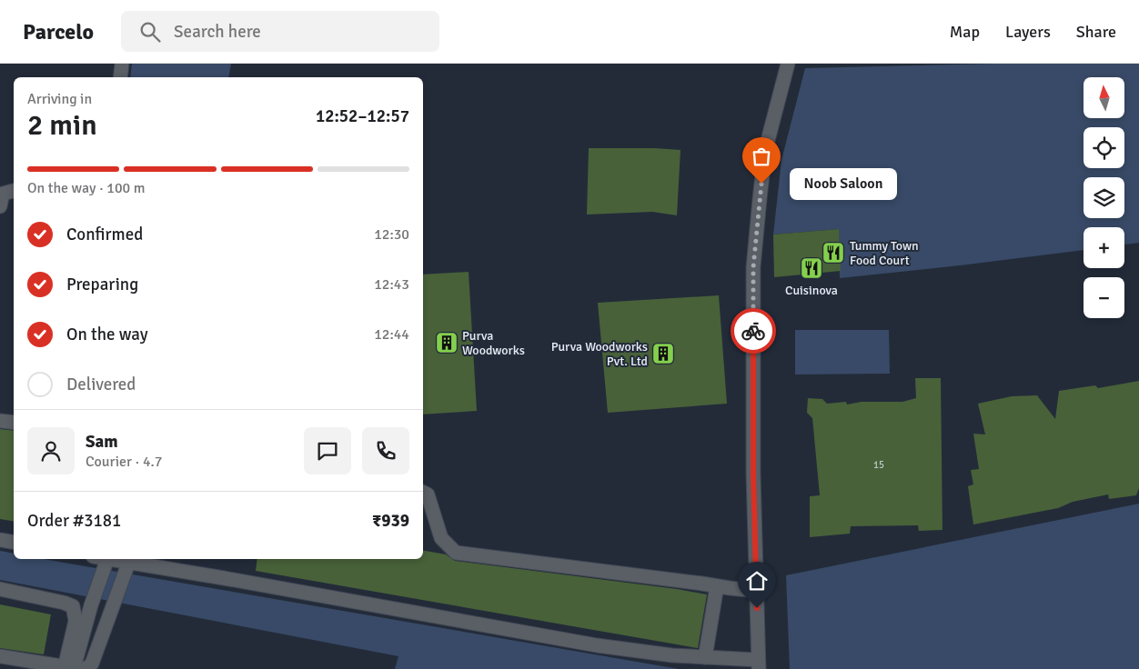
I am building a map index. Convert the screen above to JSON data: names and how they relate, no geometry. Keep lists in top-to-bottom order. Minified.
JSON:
{"places":{"other":["Noob Saloon"],"restaurant":["Tummy Town Food Court","Cuisinova"],"building":["Purva Woodworks","Purva Woodworks Pvt. Ltd"]},"house_numbers":["15"],"north":"top","page":{"header":"Parcelo","search":"Search here","nav":["Map","Layers","Share"],"map_buttons":["+","−"],"heading":["2 min","Arriving in","12:52–12:57"],"panel":["Sam","Courier · 4.7","Order #3181","₹939"],"bar":"On the way · 100 m","bubble":"Noob Saloon","list":[["Confirmed","12:30"],["Preparing","12:43"],["On the way","12:44"],"Delivered"]}}
